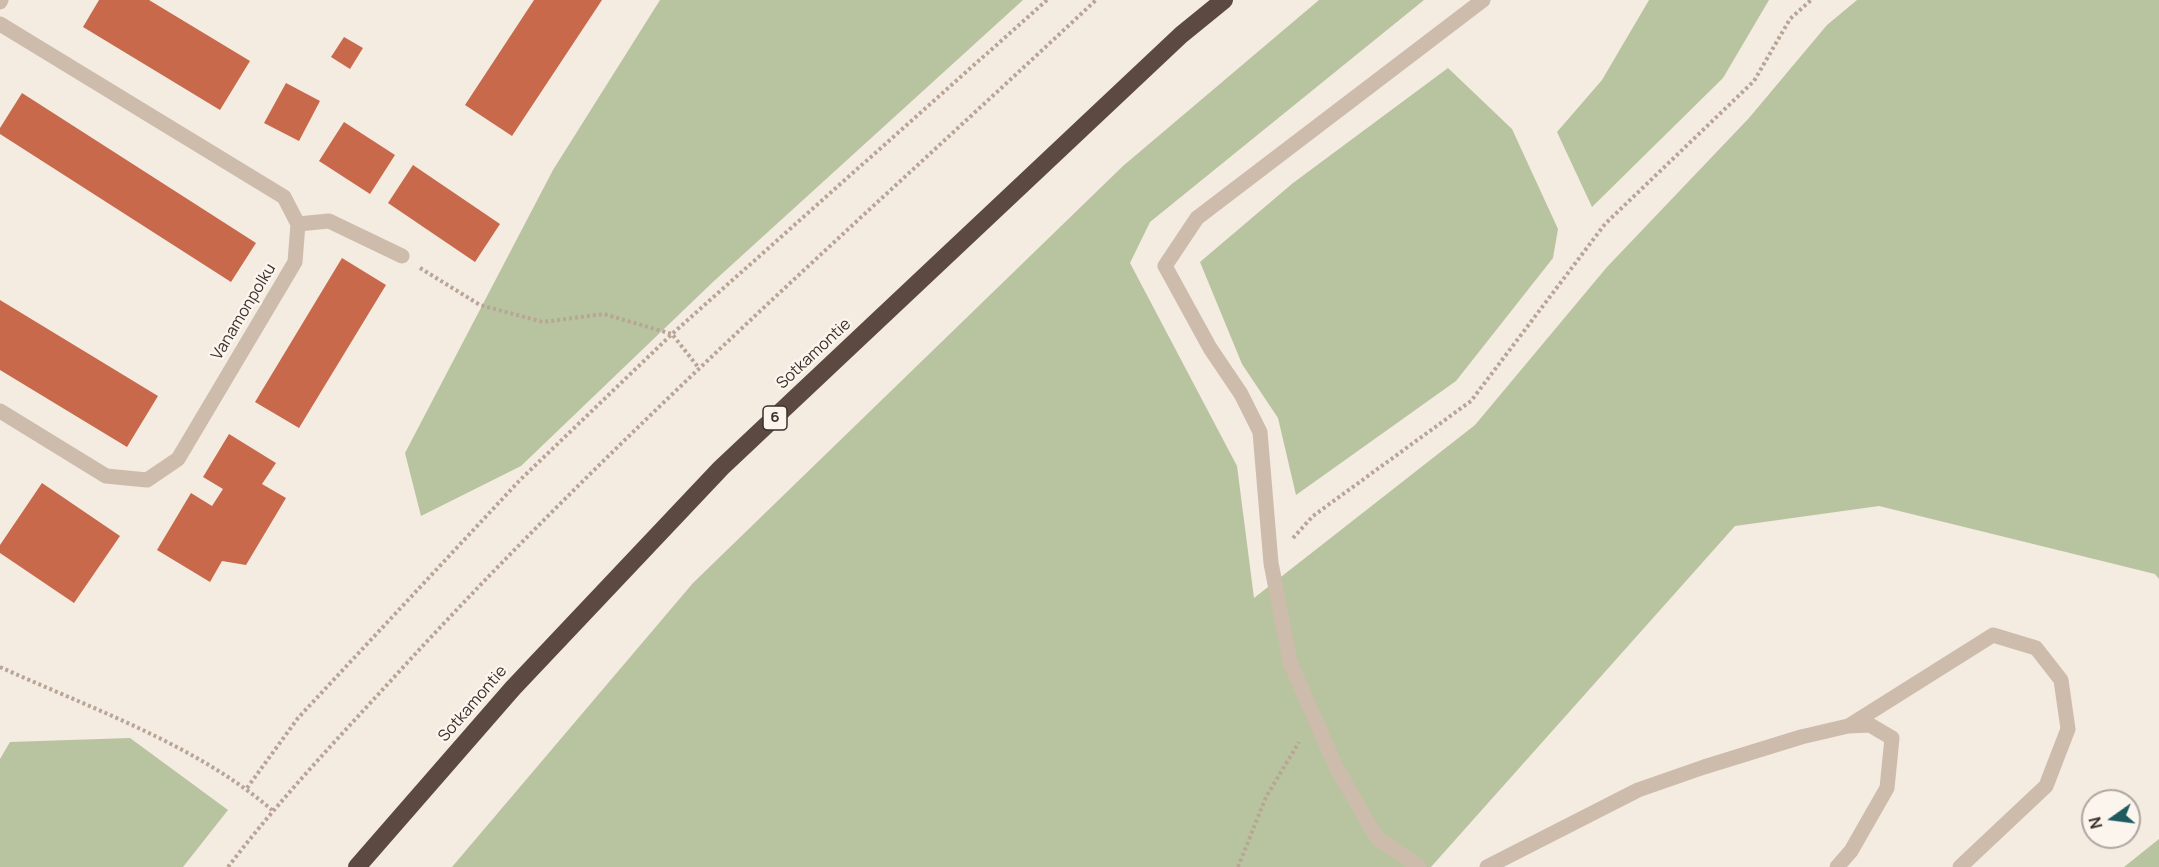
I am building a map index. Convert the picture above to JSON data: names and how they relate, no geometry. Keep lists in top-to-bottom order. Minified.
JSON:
{"streets":{"highway":["Sotkamontie","6"],"street":["Vanamonpolku"]},"north":"left"}
